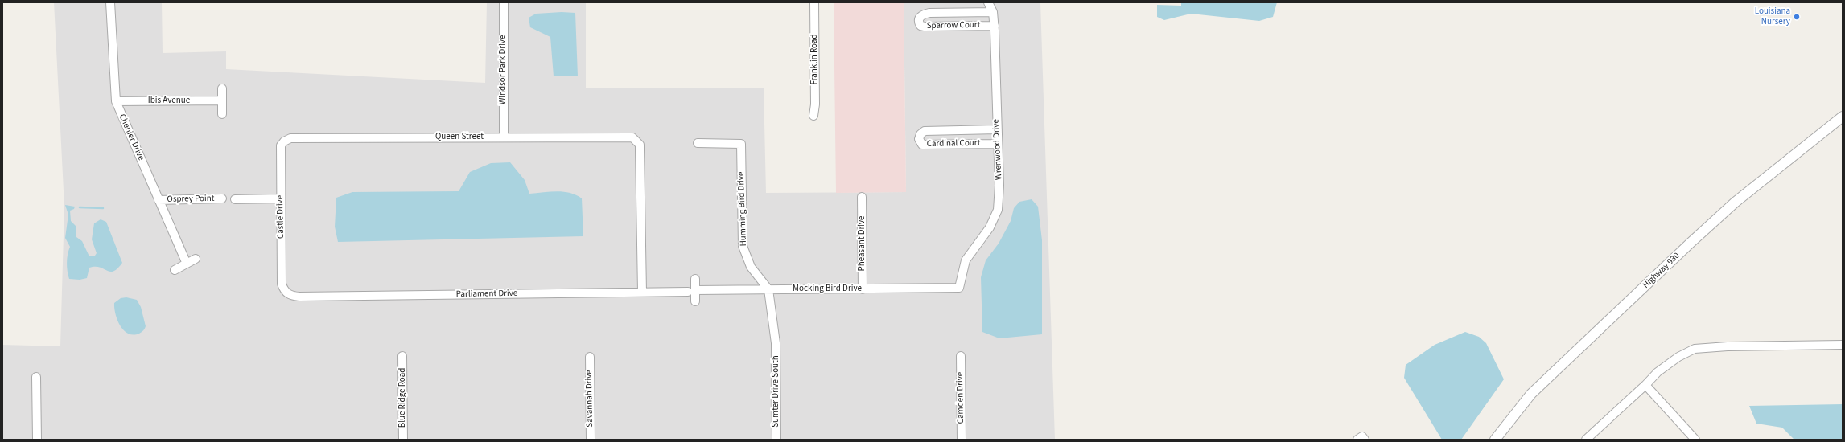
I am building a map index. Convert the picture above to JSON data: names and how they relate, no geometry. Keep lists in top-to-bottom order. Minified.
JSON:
{"streets":{"street":["Sparrow Court","Franklin Road","Windsor Park Drive","Ibis Avenue","Chenier Drive","Queen Street","Cardinal Court","Wrenwood Drive","Osprey Point","Humming Bird Drive","Castle Drive","Pheasant Drive","Highway 930","Mocking Bird Drive","Parliament Drive","Sumter Drive South","Blue Ridge Road","Camden Drive","Savannah Drive"]},"crossings":[["Sparrow Court","Wrenwood Drive"],["Windsor Park Drive","Queen Street"],["Ibis Avenue","Chenier Drive"],["Chenier Drive","Osprey Point"],["Queen Street","Castle Drive"],["Queen Street","Parliament Drive"],["Cardinal Court","Wrenwood Drive"],["Wrenwood Drive","Mocking Bird Drive"],["Humming Bird Drive","Mocking Bird Drive"],["Humming Bird Drive","Sumter Drive South"],["Castle Drive","Parliament Drive"],["Pheasant Drive","Mocking Bird Drive"],["Mocking Bird Drive","Parliament Drive"],["Mocking Bird Drive","Sumter Drive South"]],"places":["Louisiana Nursery"]}
